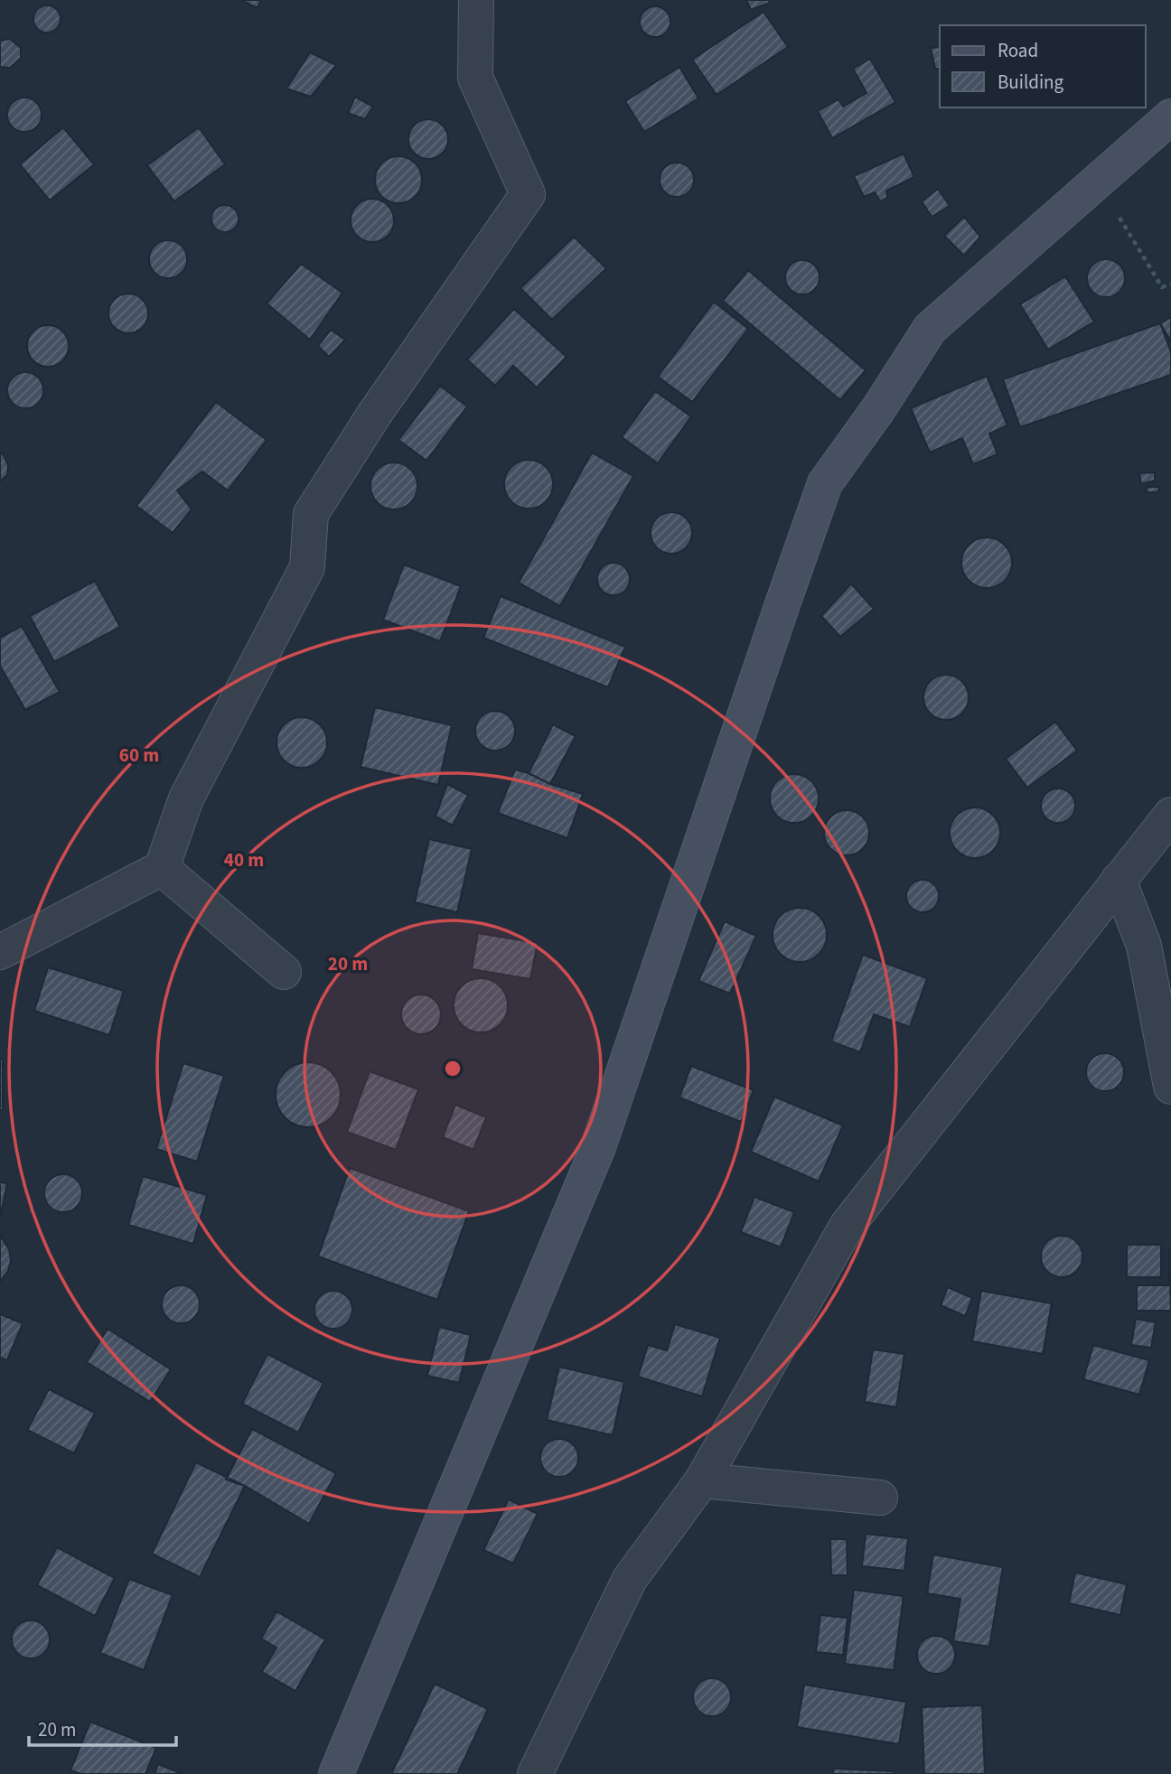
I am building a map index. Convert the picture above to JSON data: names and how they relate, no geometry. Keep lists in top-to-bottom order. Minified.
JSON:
{"legend":["Road","Building"],"scale_bar":"20 m","rings":["60 m","40 m","20 m"]}
